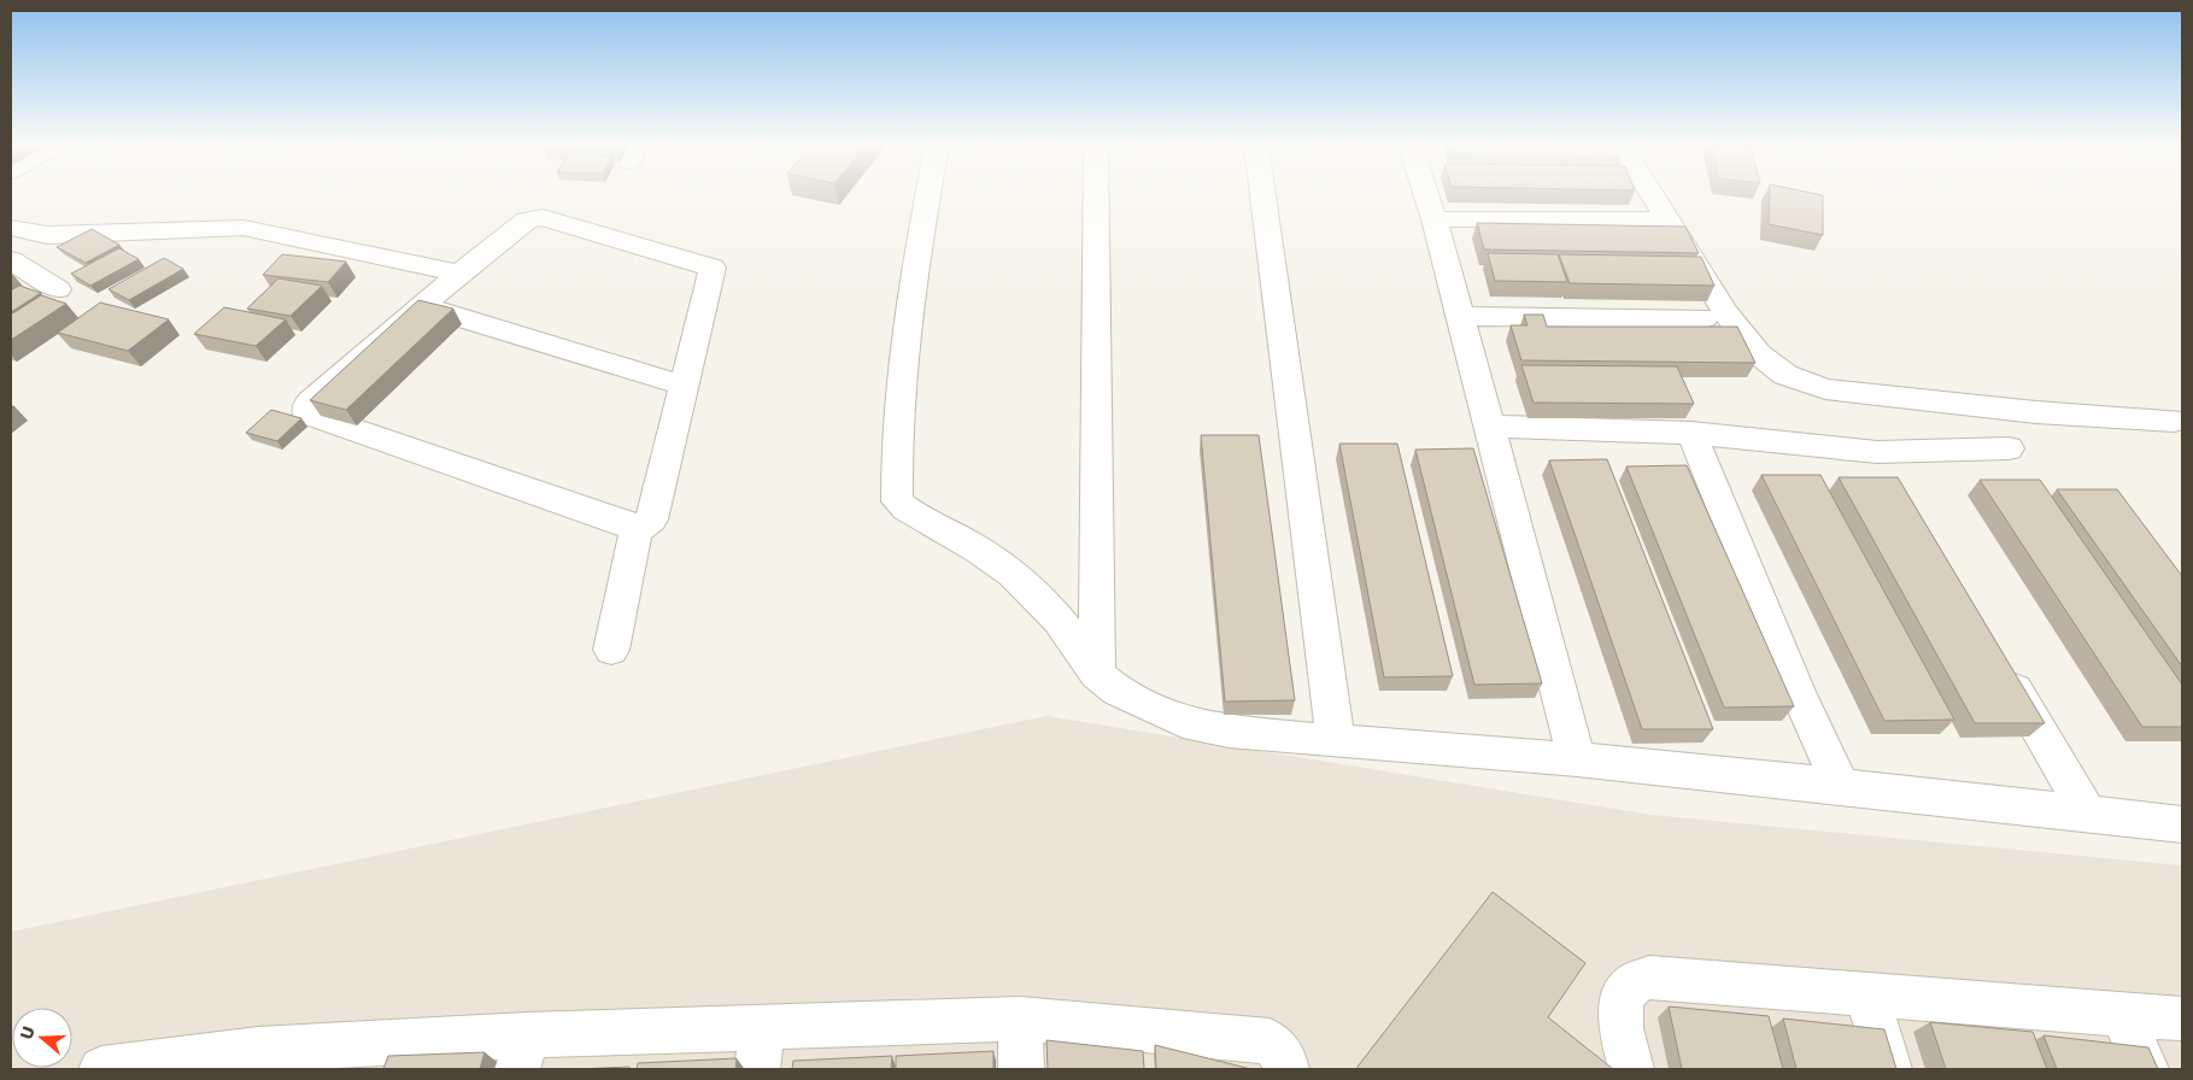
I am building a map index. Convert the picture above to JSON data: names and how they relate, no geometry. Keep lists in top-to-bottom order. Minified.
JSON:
{"north":"left"}
